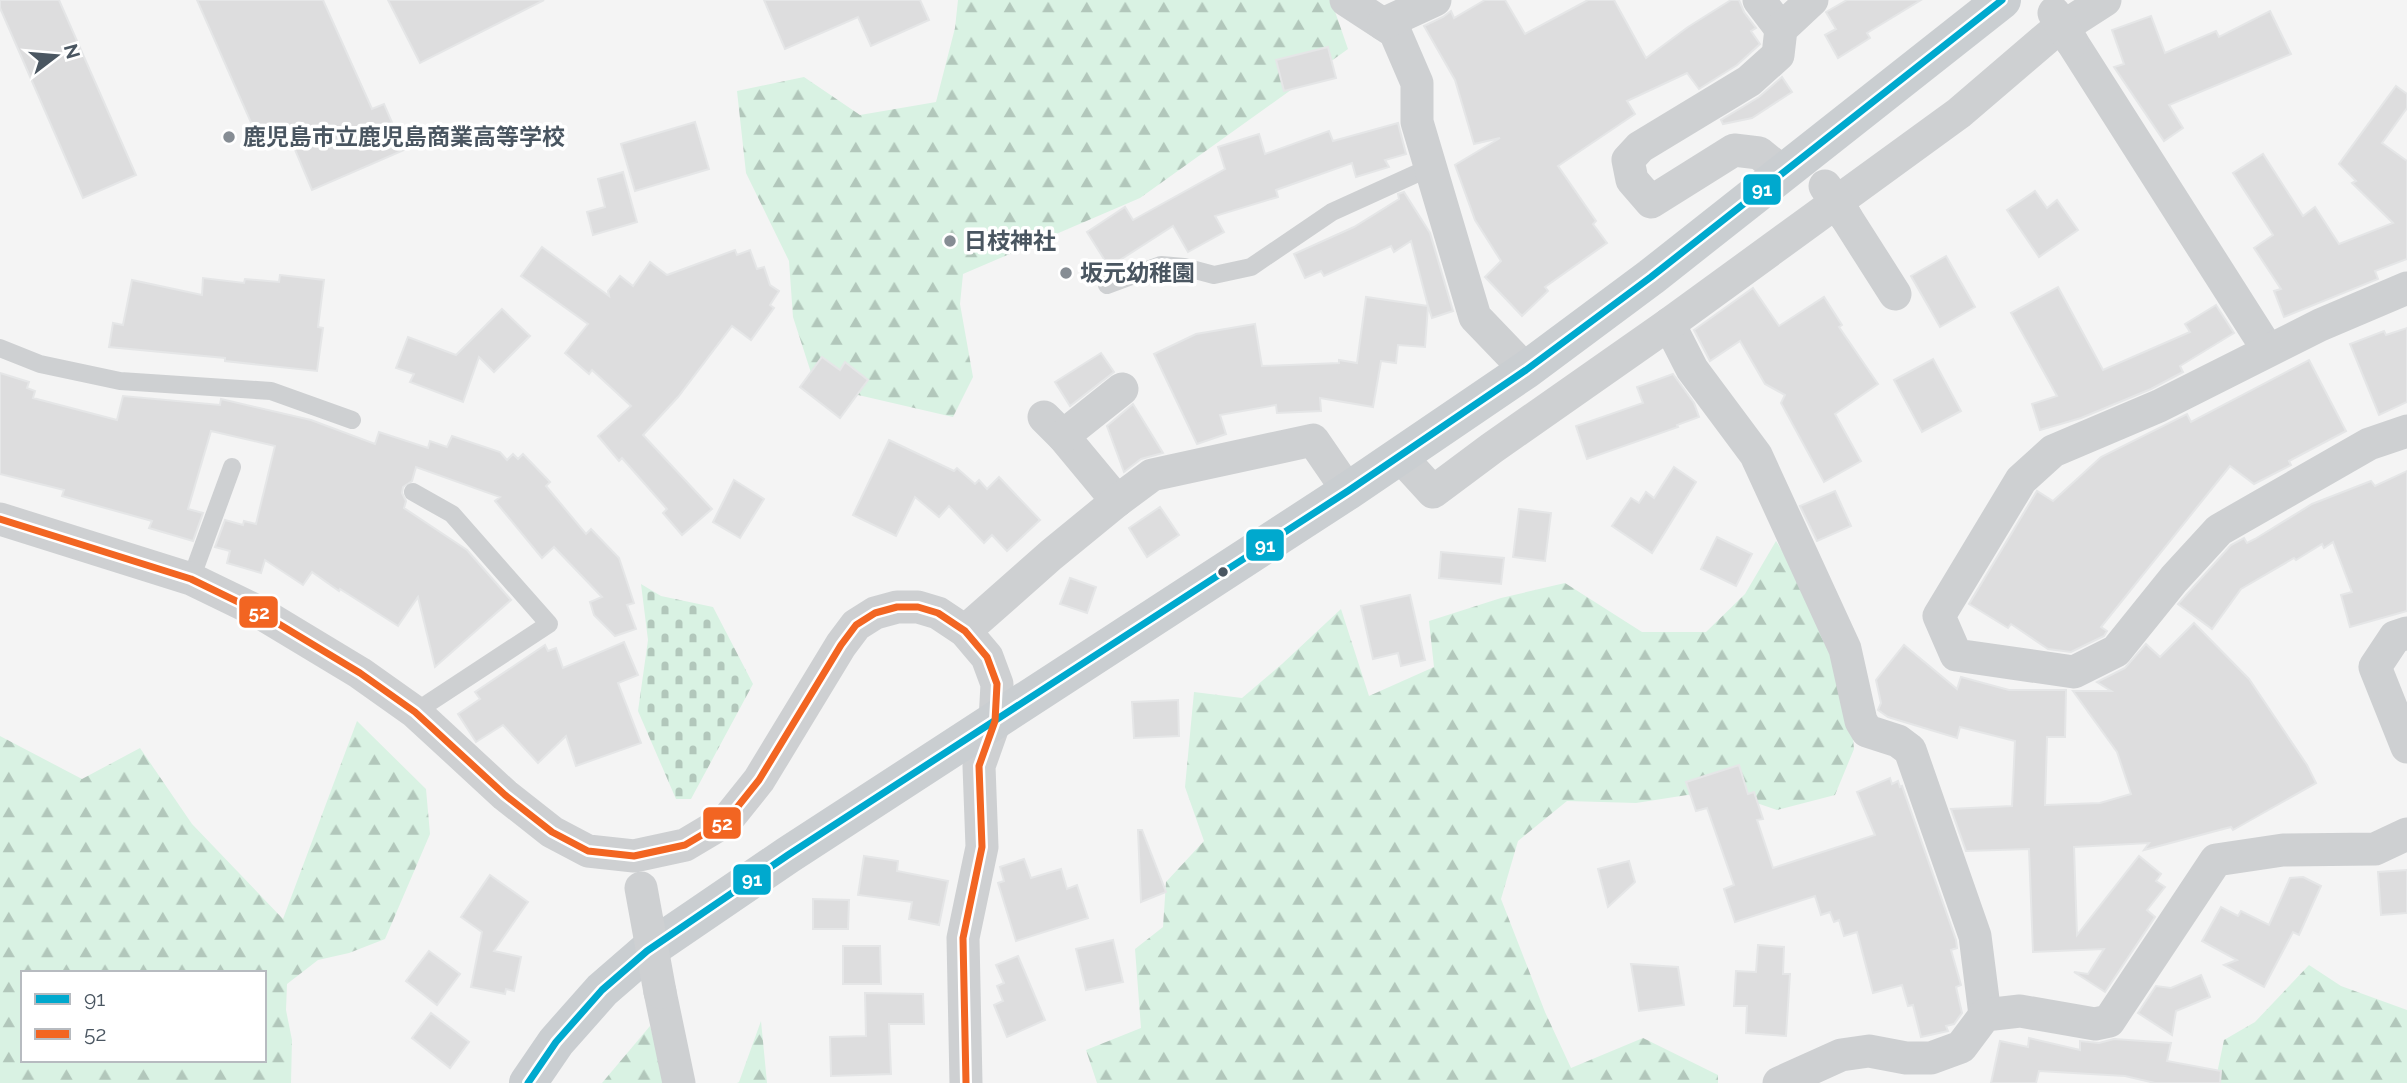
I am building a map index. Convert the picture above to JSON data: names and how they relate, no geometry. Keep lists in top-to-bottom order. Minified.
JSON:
{"places":["鹿児島市立鹿児島商業高等学校","日枝神社","坂元幼稚園"],"lines":["transit line 91","transit line 52"],"legend":["91","52"],"north":"right"}
